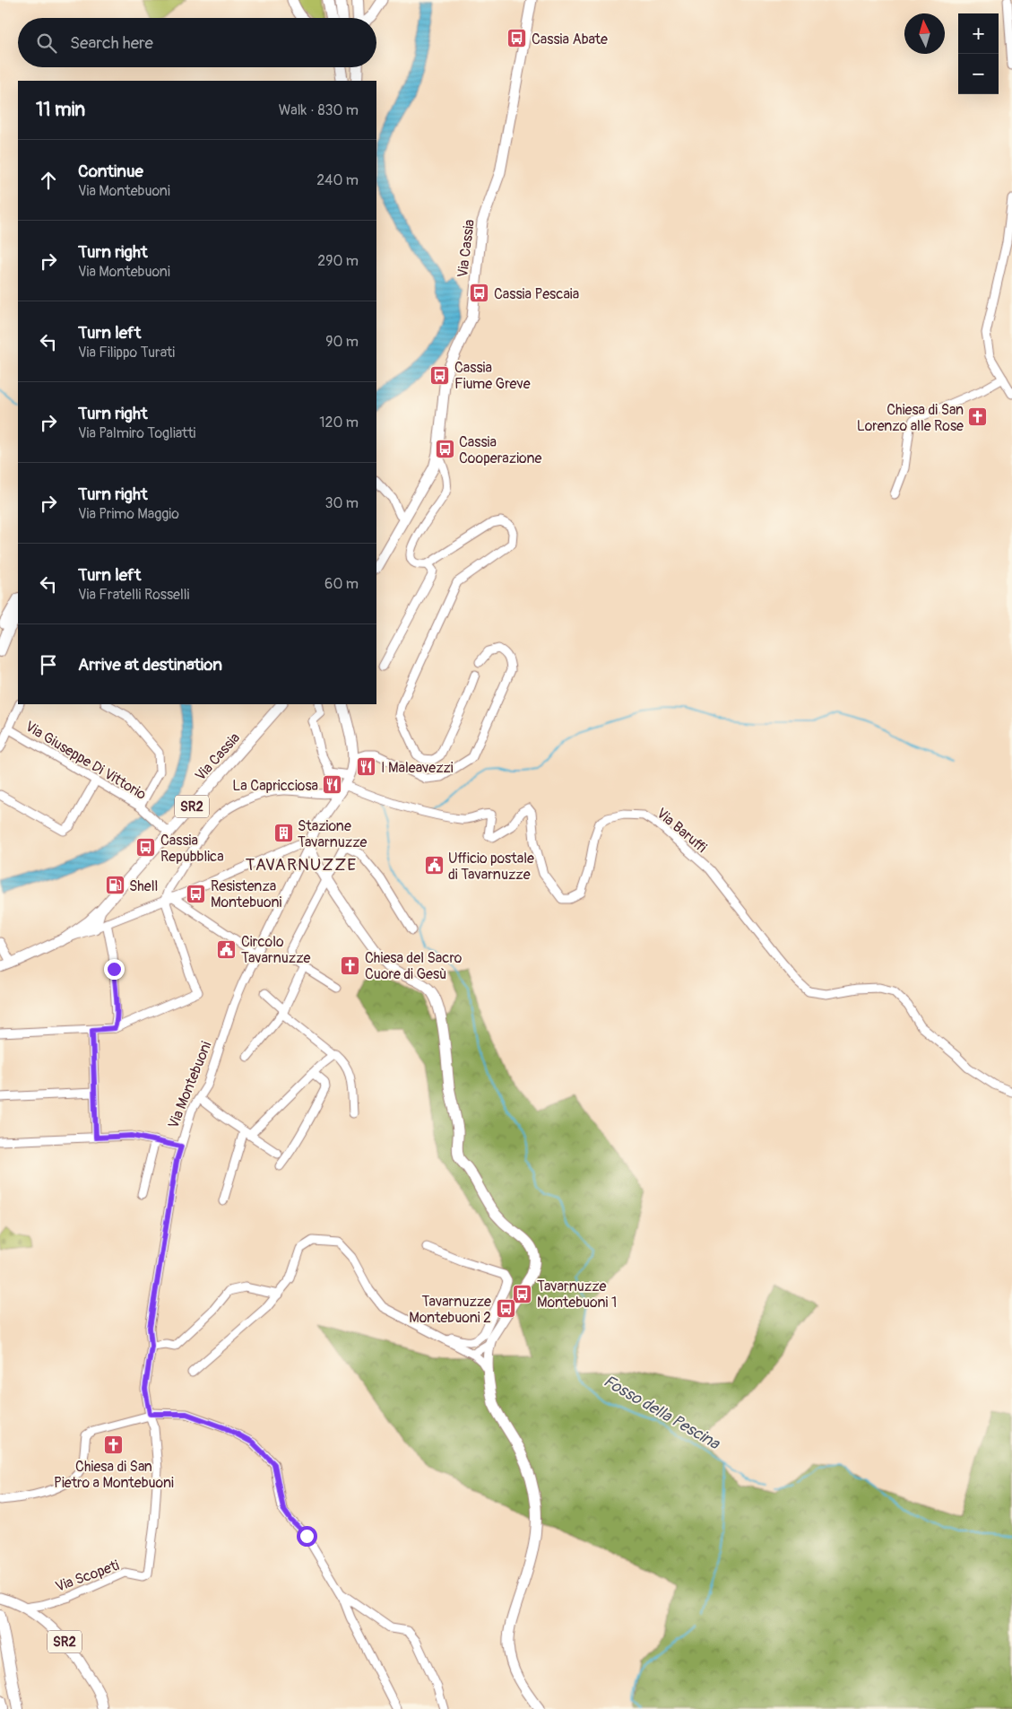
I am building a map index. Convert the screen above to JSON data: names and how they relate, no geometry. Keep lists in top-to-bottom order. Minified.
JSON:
{"streets":{"main road":["Via Cassia","SR2","Via Montebuoni"],"street":["Via Giuseppe Di Vittorio","Via Baruffi","Via Scopeti"]},"crossings":[["Via Cassia","Via Giuseppe Di Vittorio"],["SR2","Via Scopeti"],["Via Baruffi","Via Montebuoni"],["Via Montebuoni","Via Scopeti"]],"districts":["TAVARNUZZE"],"water":["Fosso della Pescina"],"places":{"bus stop":["Cassia Abate","Cassia Pescaia","Cassia Fiume Greve","Cassia Cooperazione","Cassia Repubblica","Resistenza Montebuoni","Tavarnuzze Montebuoni 1","Tavarnuzze Montebuoni 2"],"church":["Chiesa di San Lorenzo alle Rose","Chiesa del Sacro Cuore di Gesù","Chiesa di San Pietro a Montebuoni"],"restaurant":["I Maleavezzi","La Capricciosa"],"building":["Stazione Tavarnuzze"],"public building":["Ufficio postale di Tavarnuzze","Circolo Tavarnuzze"],"fuel station":["Shell"]},"north":"top","page":{"map_buttons":["+","−"],"search":"Search here","heading":["11 min","Walk · 830 m"],"list":[["Continue","Via Montebuoni","240 m"],["Turn right","Via Montebuoni","290 m"],["Turn left","Via Filippo Turati","90 m"],["Turn right","Via Palmiro Togliatti","120 m"],["Turn right","Via Primo Maggio","30 m"],["Turn left","Via Fratelli Rosselli","60 m"],"Arrive at destination"]}}
